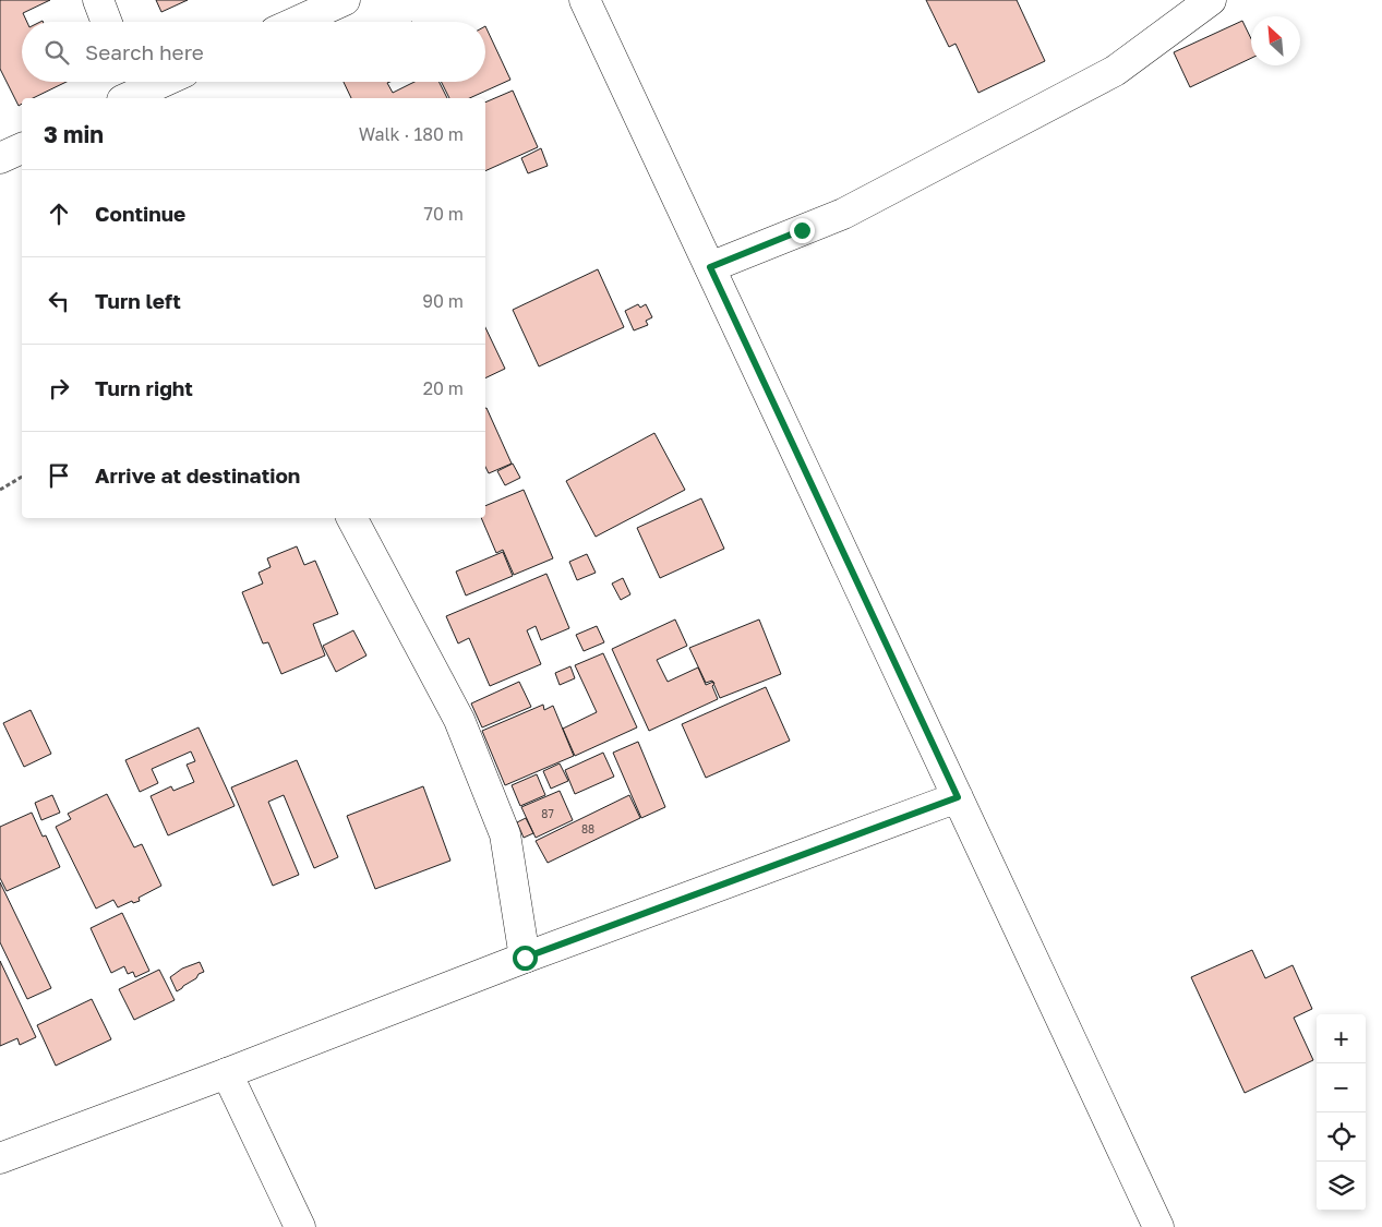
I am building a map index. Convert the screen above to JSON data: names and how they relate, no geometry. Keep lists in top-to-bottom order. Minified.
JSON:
{"house_numbers":["87","88"],"north":"top left","page":{"search":"Search here","heading":["3 min","Walk · 180 m"],"list":[["Continue","70 m"],["Turn left","90 m"],["Turn right","20 m"],"Arrive at destination"],"map_buttons":["+","−"]}}
